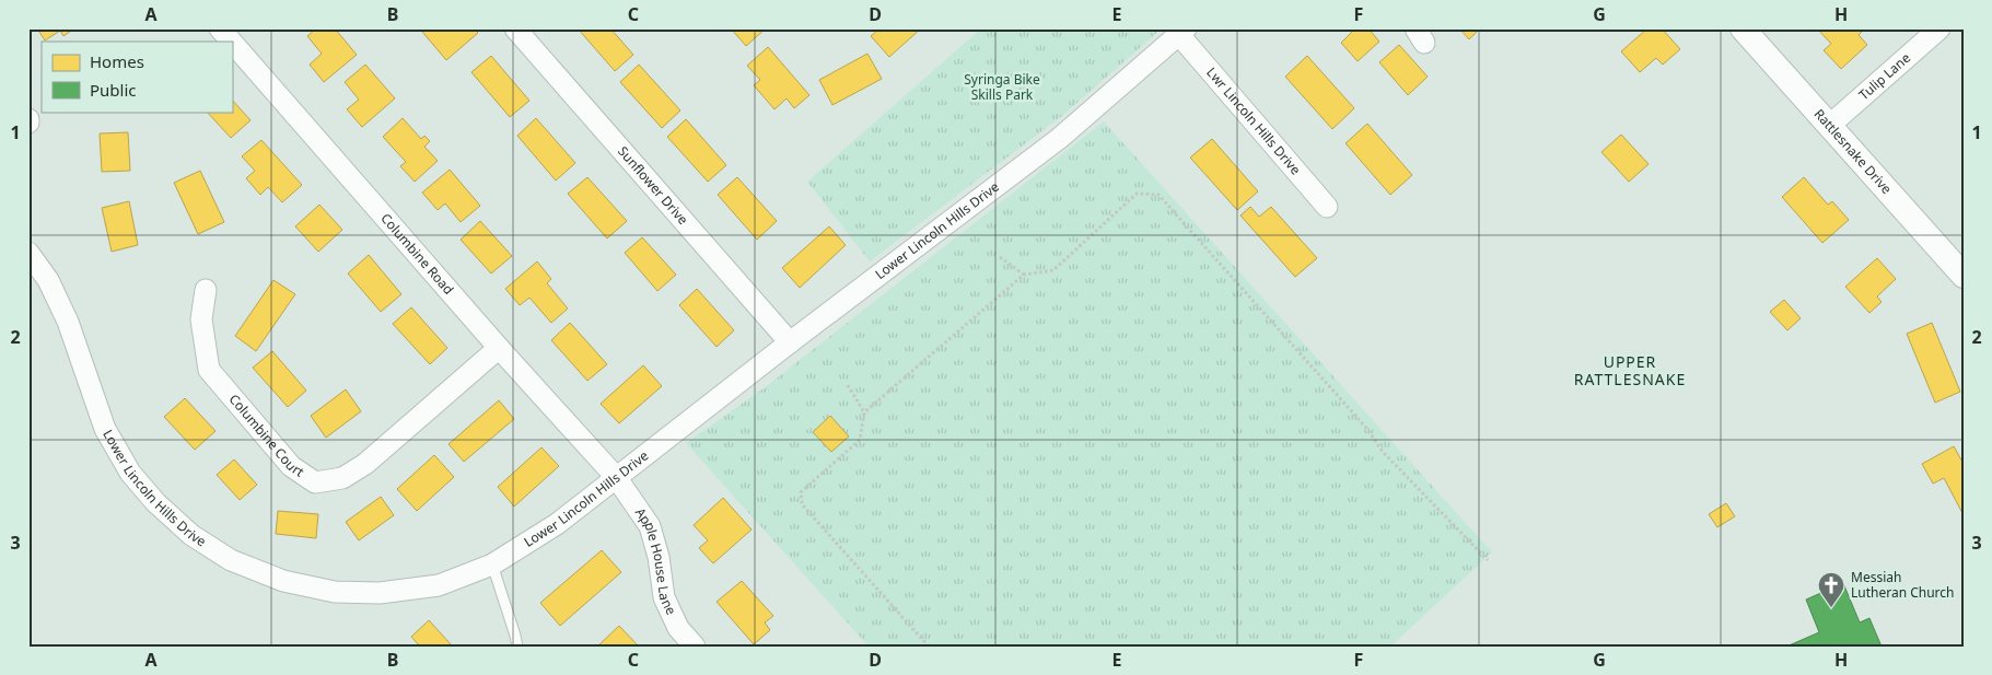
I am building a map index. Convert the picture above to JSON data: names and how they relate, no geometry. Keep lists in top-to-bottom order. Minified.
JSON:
{"streets":{"street":["Tulip Lane","Lwr Lincoln Hills Drive","Rattlesnake Drive","Sunflower Drive","Lower Lincoln Hills Drive","Columbine Road","Columbine Court","Apple House Lane"]},"crossings":[["Tulip Lane","Rattlesnake Drive"],["Lwr Lincoln Hills Drive","Lower Lincoln Hills Drive"],["Sunflower Drive","Lower Lincoln Hills Drive"],["Lower Lincoln Hills Drive","Columbine Road"],["Lower Lincoln Hills Drive","Apple House Lane"],["Columbine Road","Columbine Court"],["Columbine Road","Apple House Lane"]],"districts":["UPPER RATTLESNAKE"],"parks":["Syringa Bike Skills Park"],"places":{"church":["Messiah Lutheran Church"]},"legend":["Homes","Public"],"grid":{"columns":["A","B","C","D","E","F","G","H"],"rows":["1","2","3"]}}
